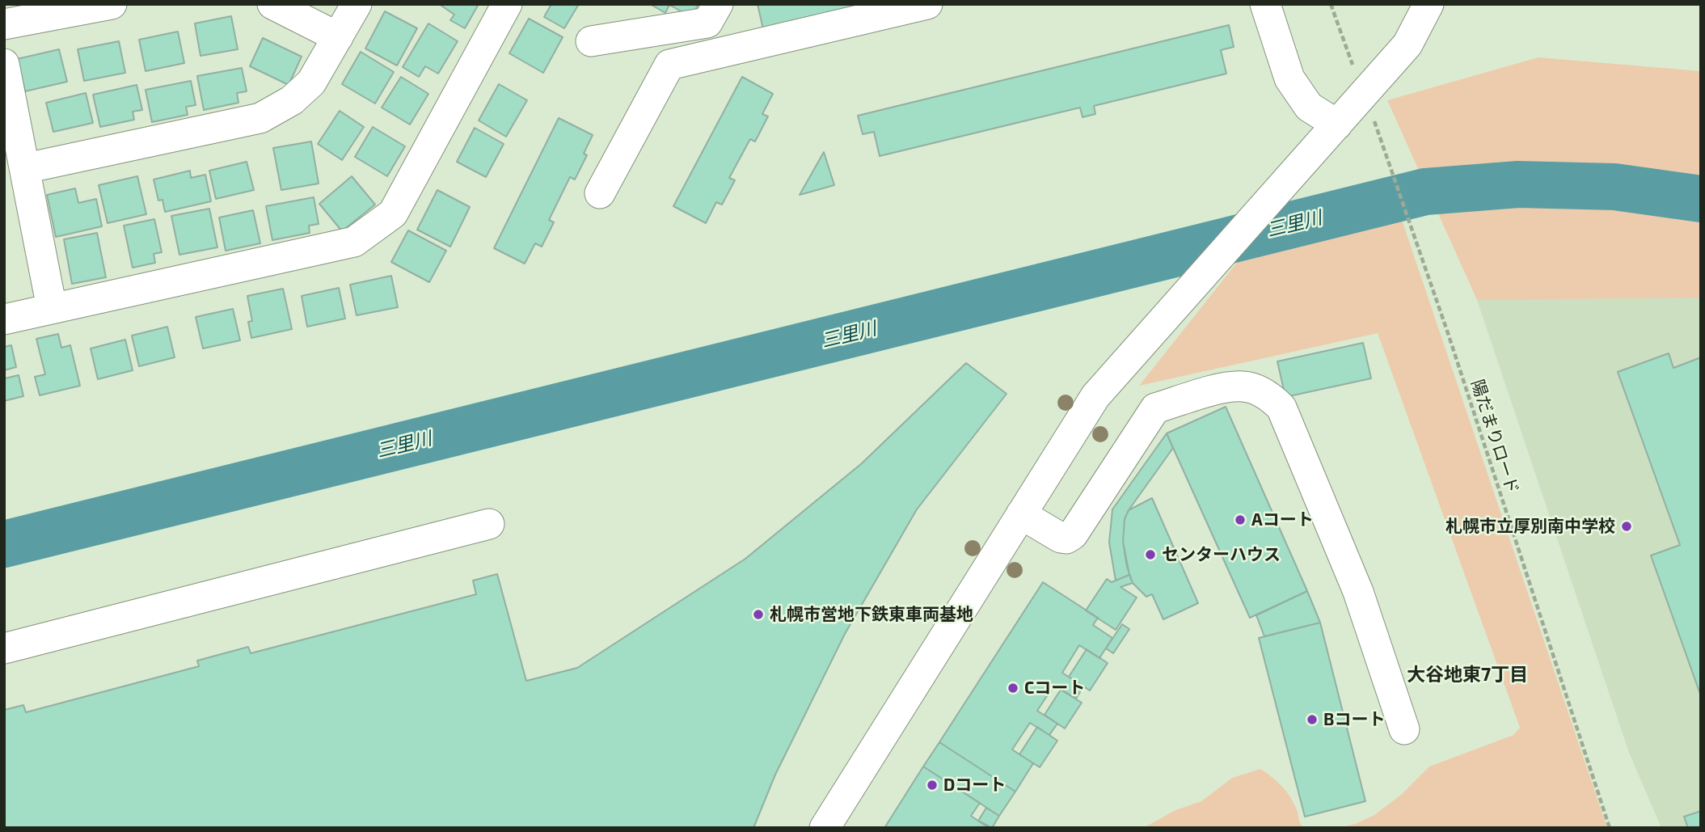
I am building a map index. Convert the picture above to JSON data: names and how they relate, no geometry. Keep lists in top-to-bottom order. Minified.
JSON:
{"streets":{"path":["陽だまりロード"]},"districts":["大谷地東7丁目"],"water":["三里川"],"places":["Aコート","札幌市立厚別南中学校","センターハウス","札幌市営地下鉄東車両基地","Cコート","Bコート","Dコート"]}
